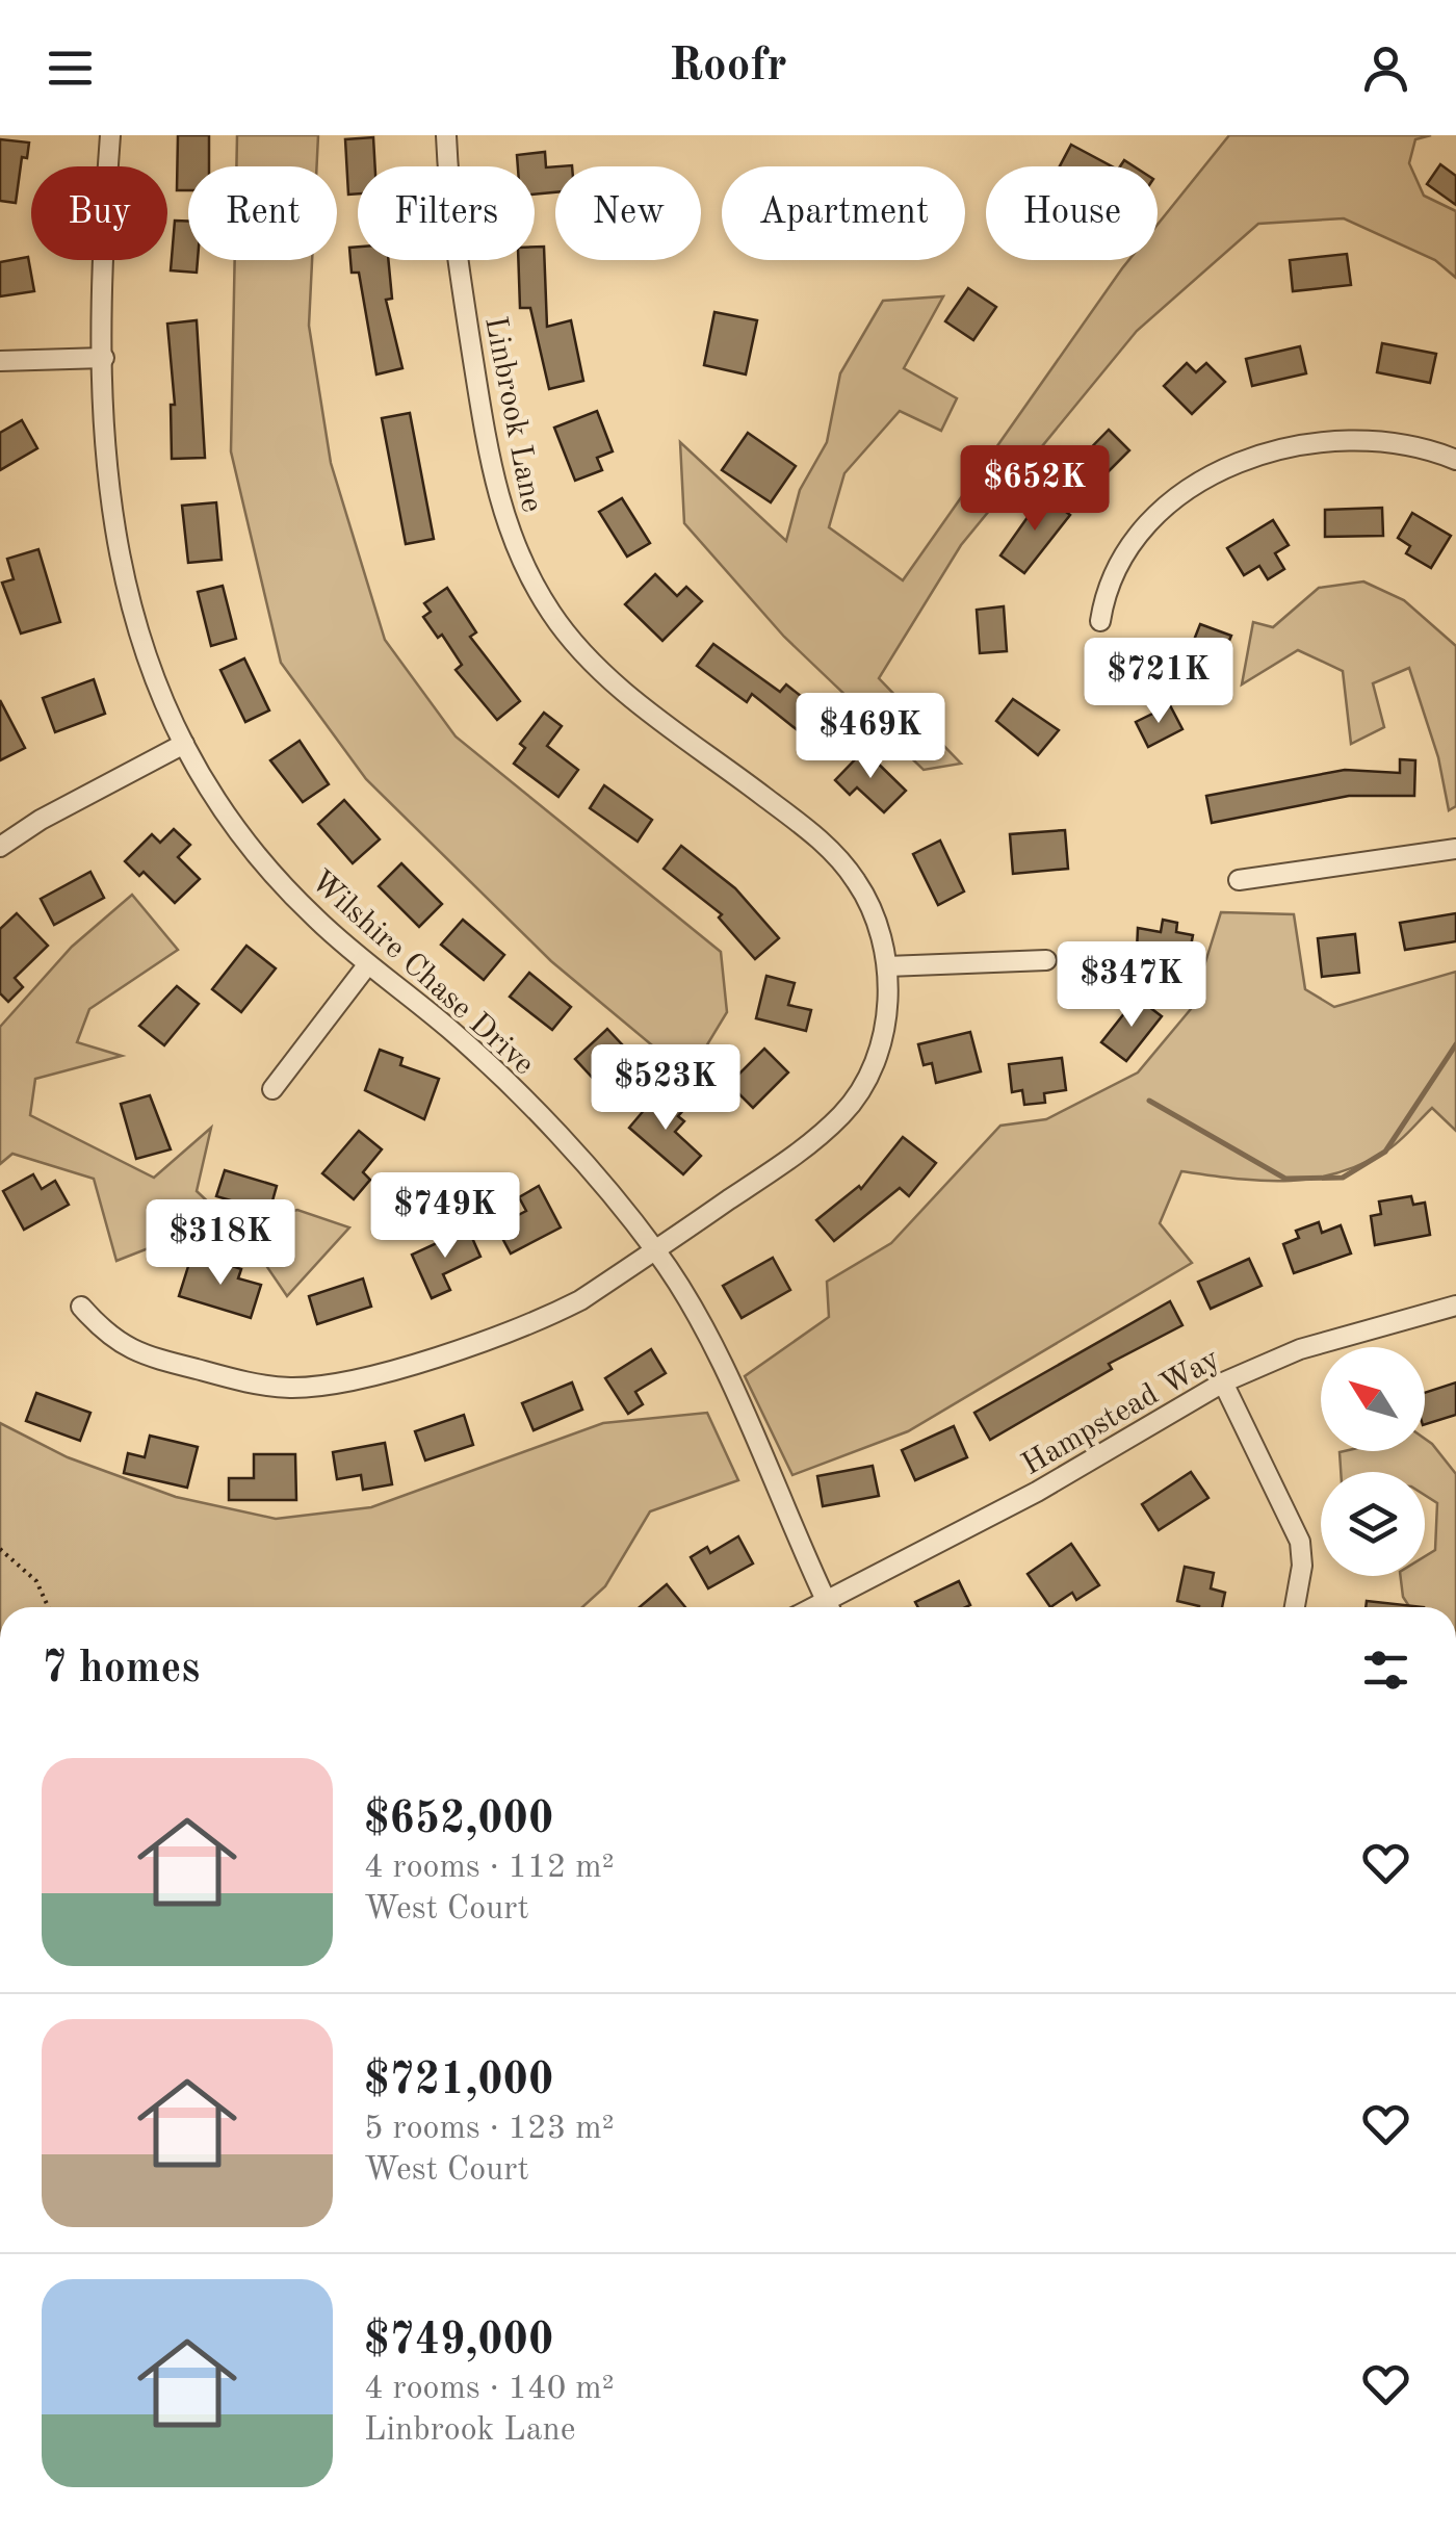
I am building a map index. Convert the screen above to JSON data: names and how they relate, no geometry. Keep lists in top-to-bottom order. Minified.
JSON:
{"streets":{"street":["Linbrook Lane","Wilshire Chase Drive","Hampstead Way"]},"crossings":[["Linbrook Lane","Wilshire Chase Drive"]],"north":"top left","page":{"header":"Roofr","chip":["Buy","Rent","Filters","New","Apartment","House"],"price":["$652K","$721K","$469K","$347K","$523K","$749K","$318K"],"heading":"7 homes","list":[{"name":"$652,000","note":"4 rooms · 112 m² · West Court"},{"name":"$721,000","note":"5 rooms · 123 m² · West Court"},{"name":"$749,000","note":"4 rooms · 140 m² · Linbrook Lane"}]}}
